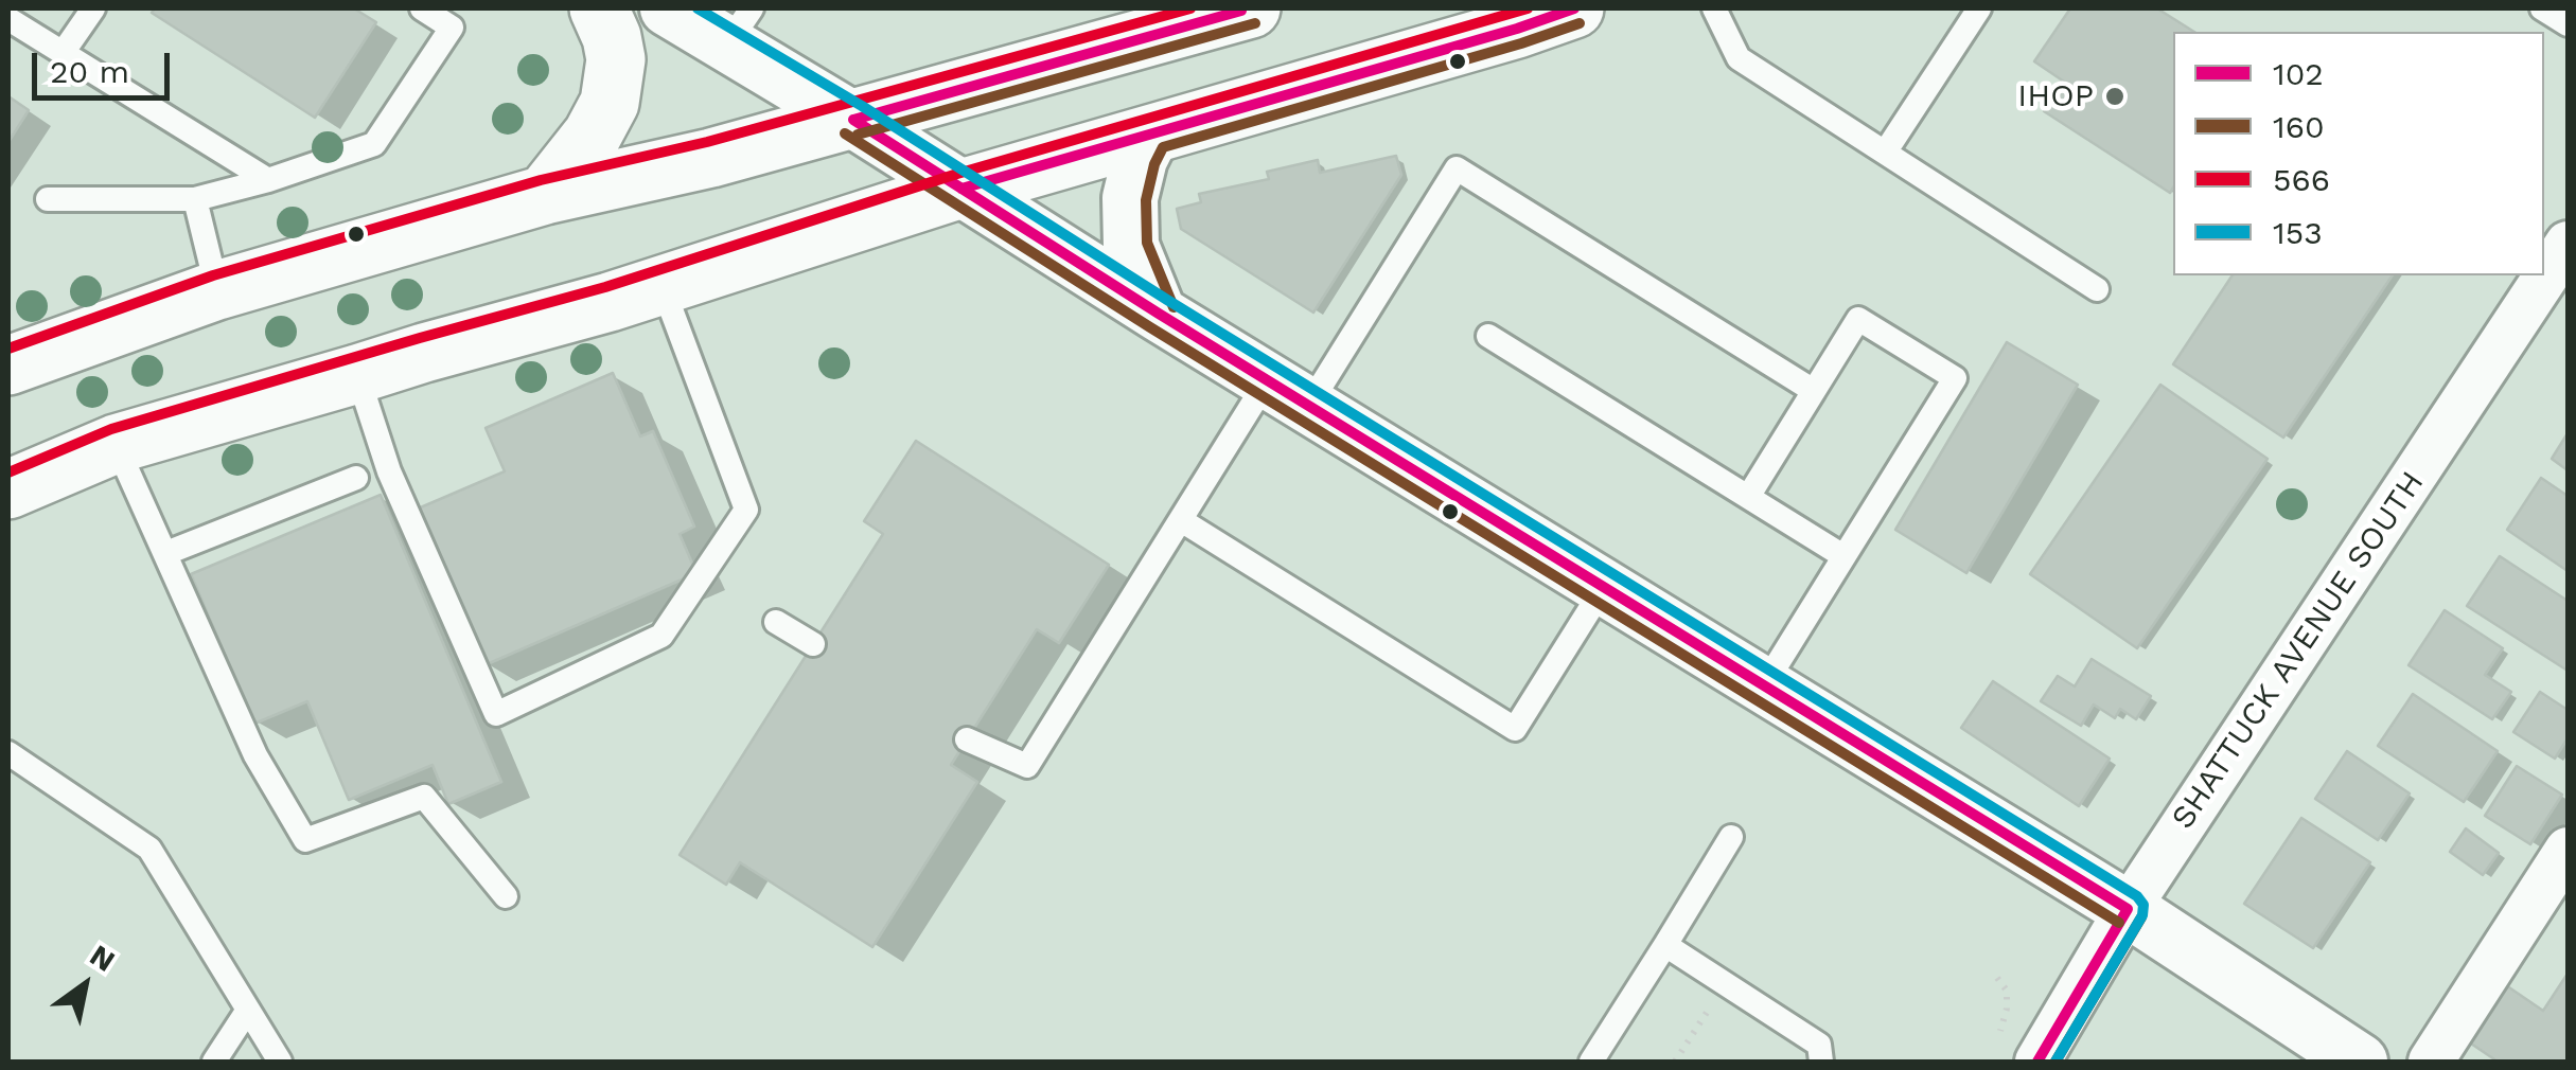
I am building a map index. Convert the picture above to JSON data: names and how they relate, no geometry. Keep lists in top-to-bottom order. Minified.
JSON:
{"streets":{"street":["SHATTUCK AVENUE SOUTH"]},"places":["IHOP"],"lines":["transit line 102","transit line 566","transit line 153","transit line 160"],"legend":["102","160","566","153"],"scale_bar":"20 m","north":"top right"}
